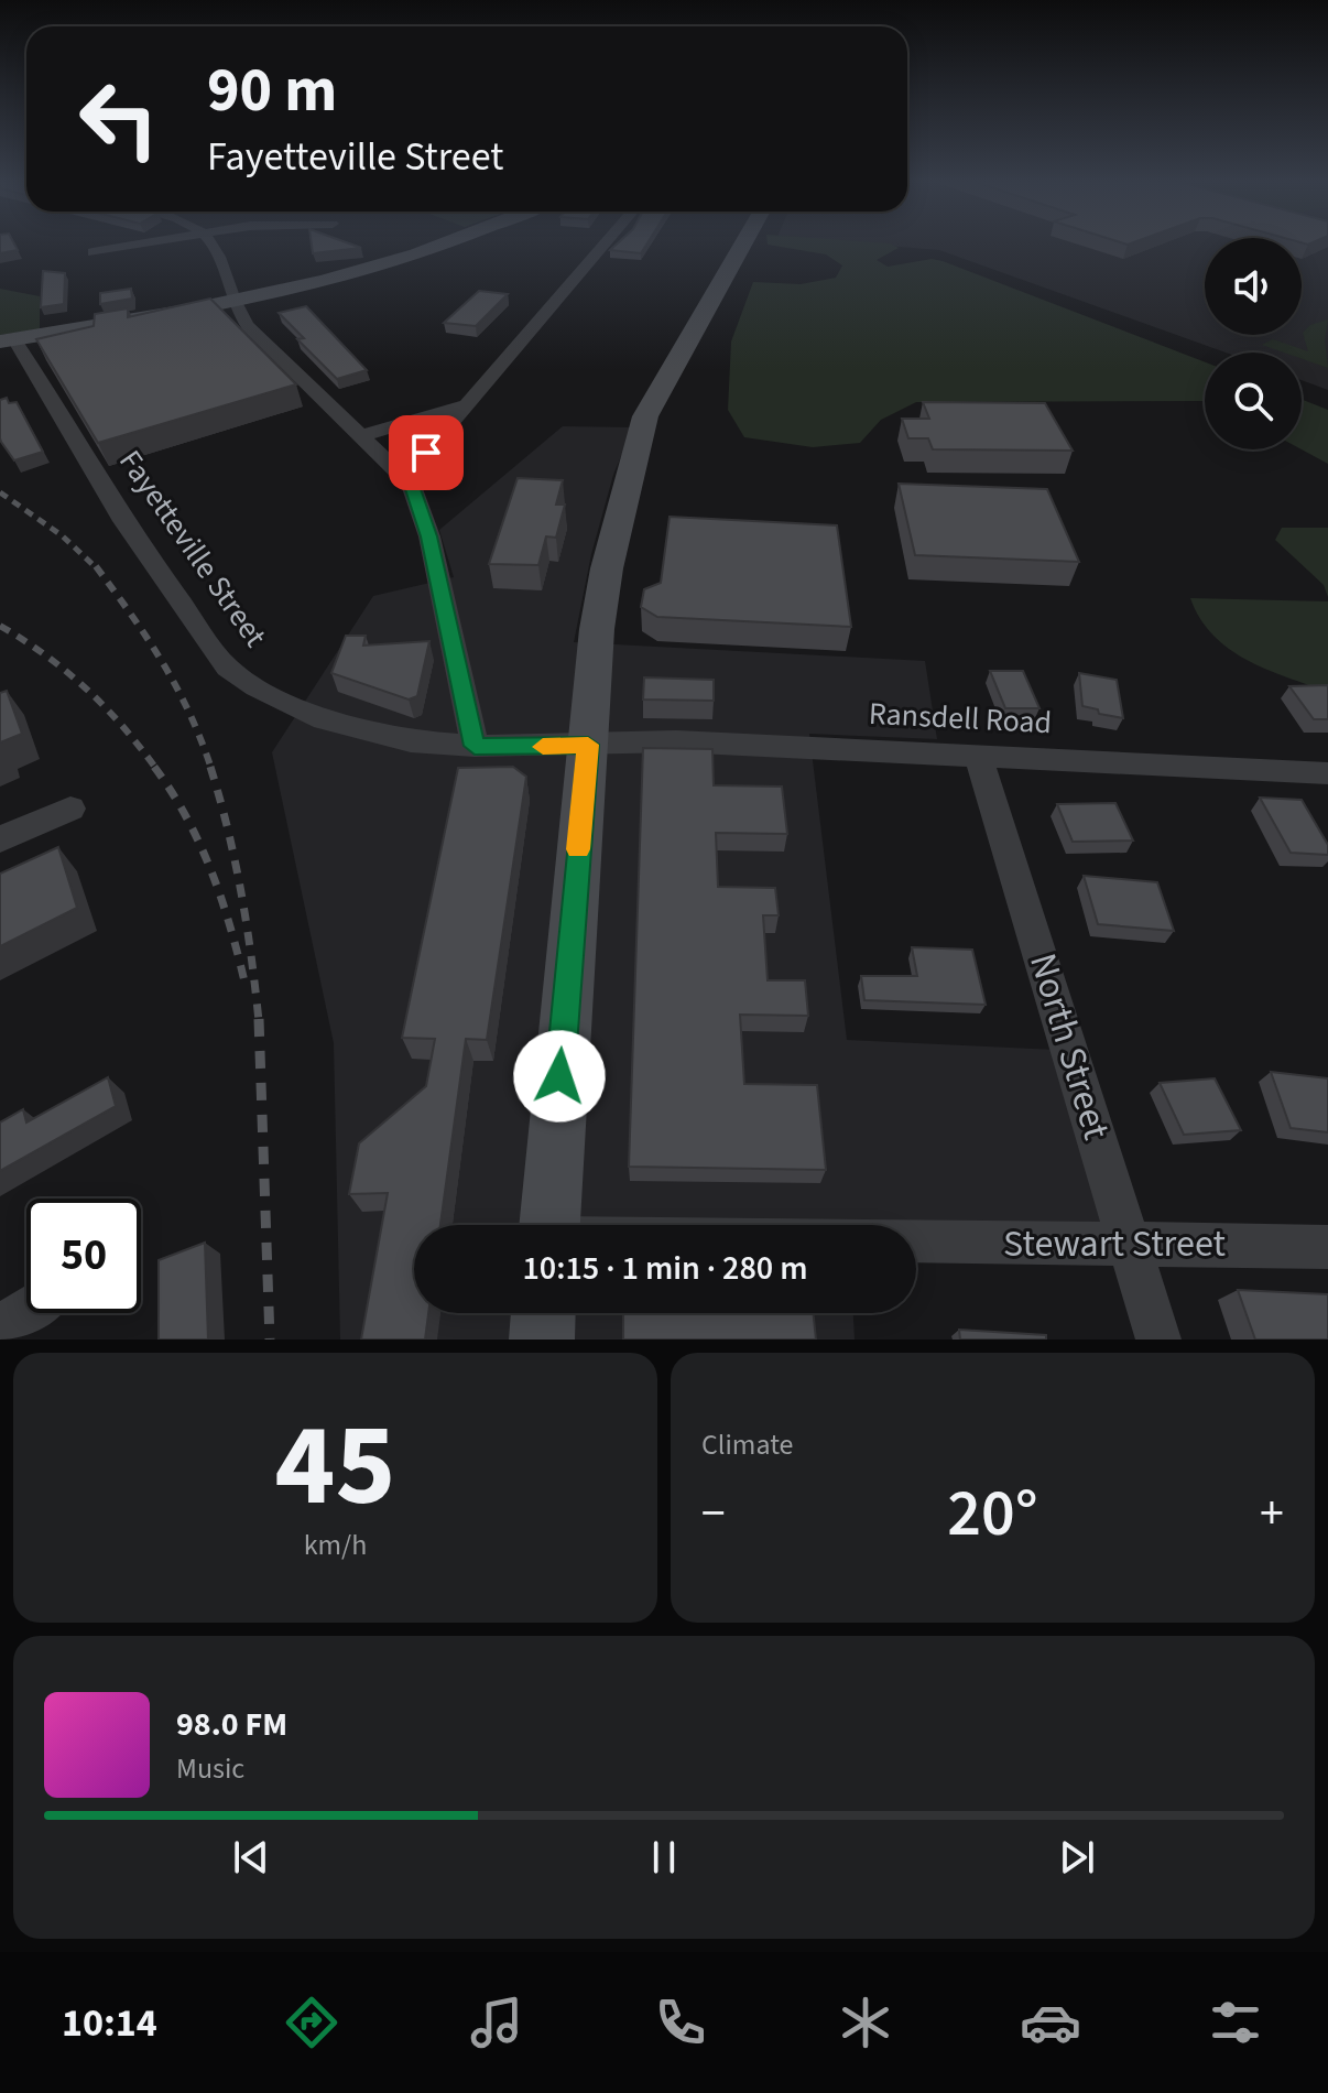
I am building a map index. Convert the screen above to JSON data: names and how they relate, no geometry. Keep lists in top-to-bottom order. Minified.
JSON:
{"streets":{"street":["Fayetteville Street","Ransdell Road","North Street","Stewart Street"]},"crossings":[["Fayetteville Street","Ransdell Road"],["Ransdell Road","North Street"],["North Street","Stewart Street"]],"page":{"turn":["90 m","Fayetteville Street"],"limit":"50","trip":"10:15 · 1 min · 280 m","tile":[["45","km/h"],"Climate"],"heat":["−","20°","+"],"song":["98.0 FM","Music"],"tabs":"10:14"}}
